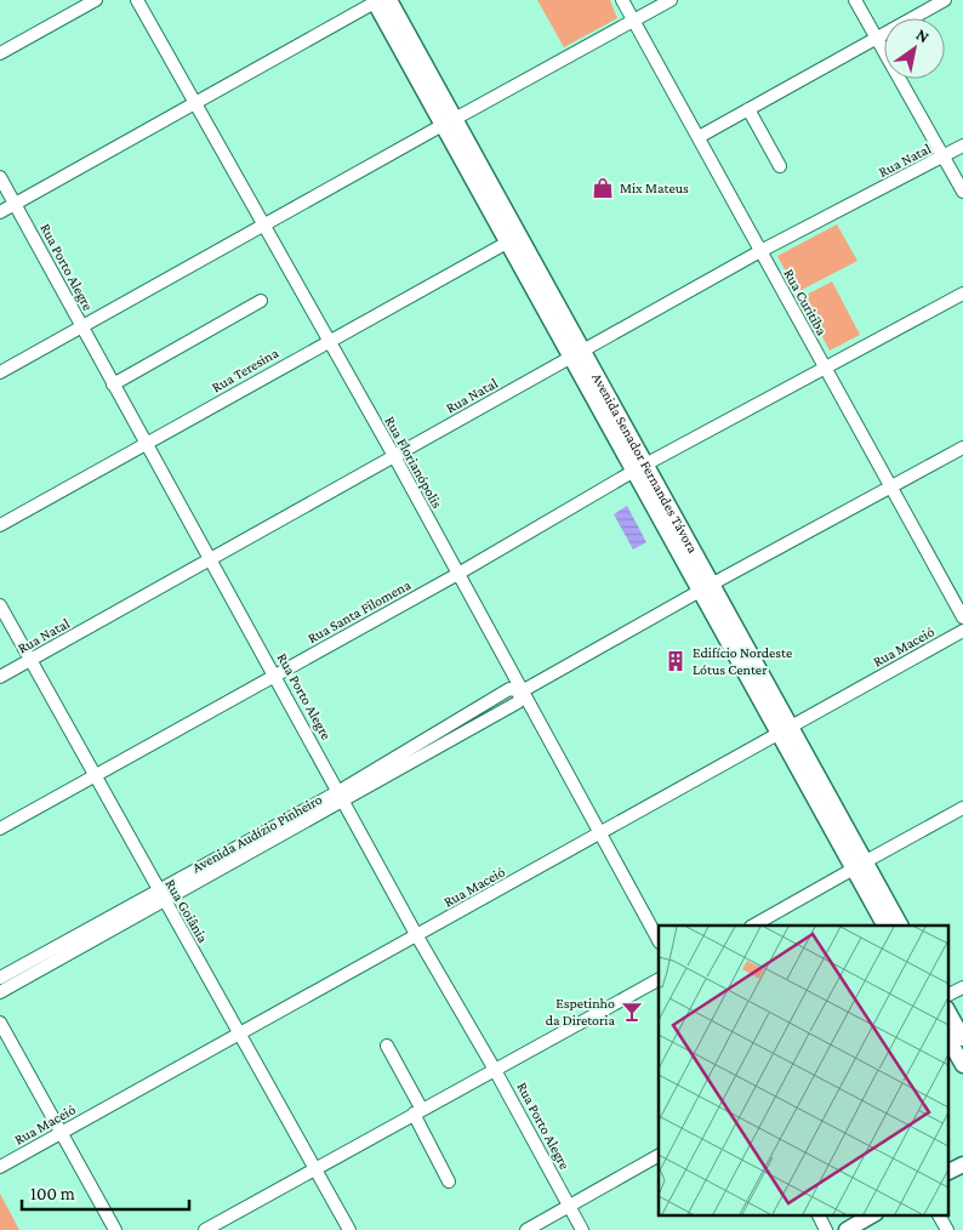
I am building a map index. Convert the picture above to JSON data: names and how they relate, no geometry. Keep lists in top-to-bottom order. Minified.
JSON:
{"streets":{"main road":["Avenida Senador Fernandes Távora"],"street":["Rua Natal","Rua Porto Alegre","Rua Curitiba","Rua Teresina","Rua Florianópolis","Rua Santa Filomena","Rua Maceió","Avenida Audízio Pinheiro","Rua Goiânia"]},"crossings":[["Rua Natal","Rua Porto Alegre"],["Rua Natal","Rua Curitiba"],["Rua Natal","Rua Florianópolis"],["Rua Natal","Avenida Senador Fernandes Távora"],["Rua Natal","Rua Goiânia"],["Rua Porto Alegre","Rua Teresina"],["Rua Porto Alegre","Rua Santa Filomena"],["Rua Porto Alegre","Rua Maceió"],["Rua Porto Alegre","Avenida Audízio Pinheiro"],["Rua Curitiba","Rua Santa Filomena"],["Rua Curitiba","Avenida Audízio Pinheiro"],["Rua Teresina","Rua Florianópolis"],["Rua Teresina","Avenida Senador Fernandes Távora"],["Rua Florianópolis","Rua Santa Filomena"],["Rua Florianópolis","Rua Maceió"],["Rua Florianópolis","Avenida Audízio Pinheiro"],["Avenida Senador Fernandes Távora","Rua Santa Filomena"],["Avenida Senador Fernandes Távora","Rua Maceió"],["Avenida Senador Fernandes Távora","Avenida Audízio Pinheiro"],["Rua Santa Filomena","Rua Goiânia"],["Rua Maceió","Rua Goiânia"],["Avenida Audízio Pinheiro","Rua Goiânia"]],"places":{"shop":["Mix Mateus"],"building":["Edifício Nordeste Lótus Center"],"bar":["Espetinho da Diretoria"]},"scale_bar":"100 m","north":"top right"}
